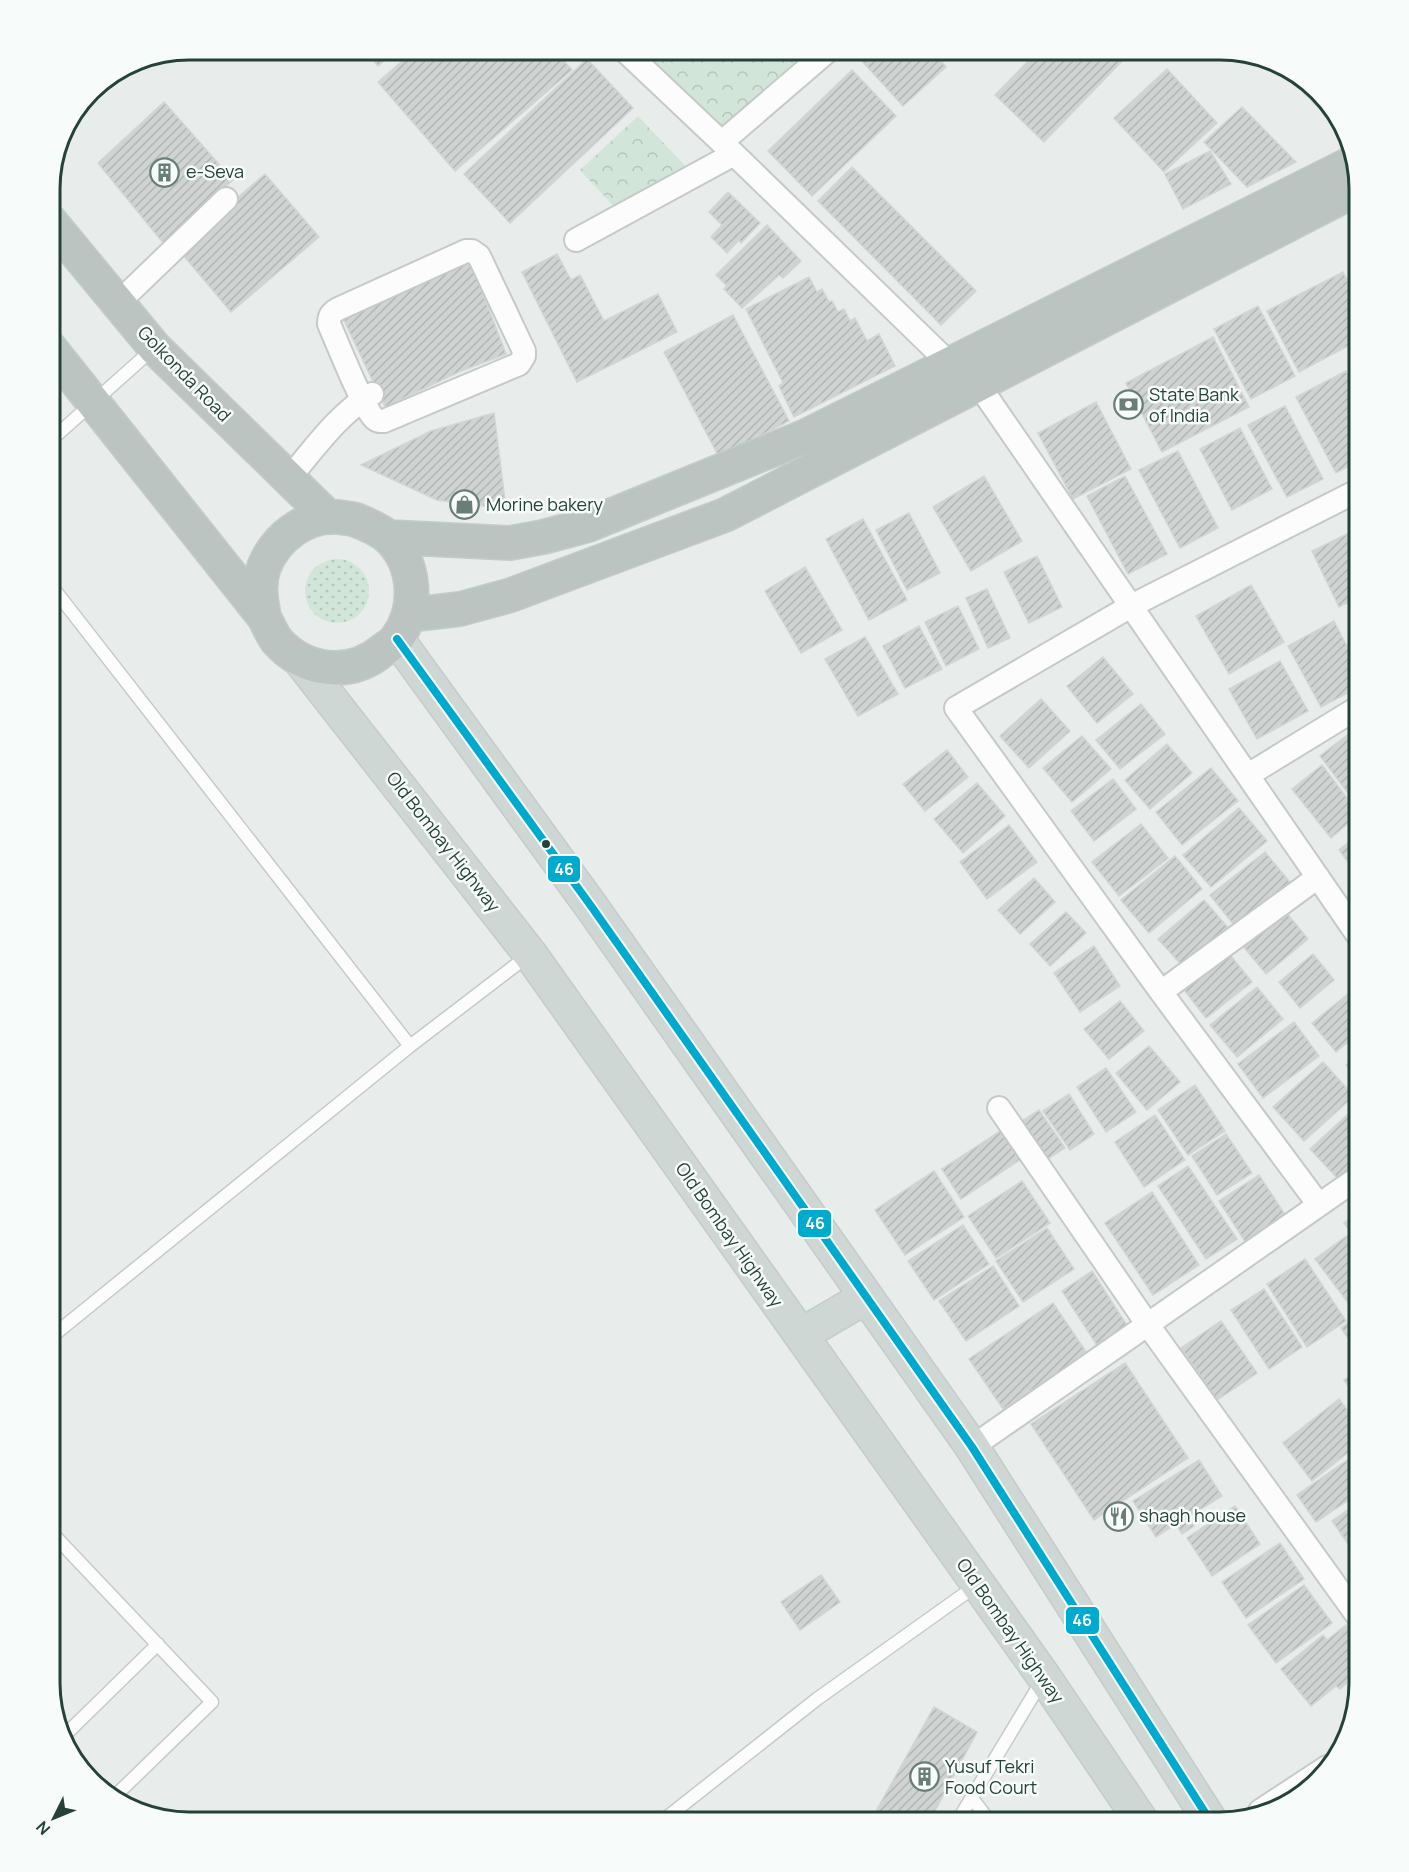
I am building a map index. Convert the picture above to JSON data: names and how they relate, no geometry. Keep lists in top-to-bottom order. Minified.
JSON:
{"streets":{"highway":["Golkonda Road"],"main road":["Old Bombay Highway"]},"crossings":[["Golkonda Road","Old Bombay Highway"]],"places":{"building":["e-Seva","Yusuf Tekri Food Court"],"bank":["State Bank of India"],"shop":["Morine bakery"],"restaurant":["shagh house"]},"lines":["transit line 46"],"north":"bottom left"}
